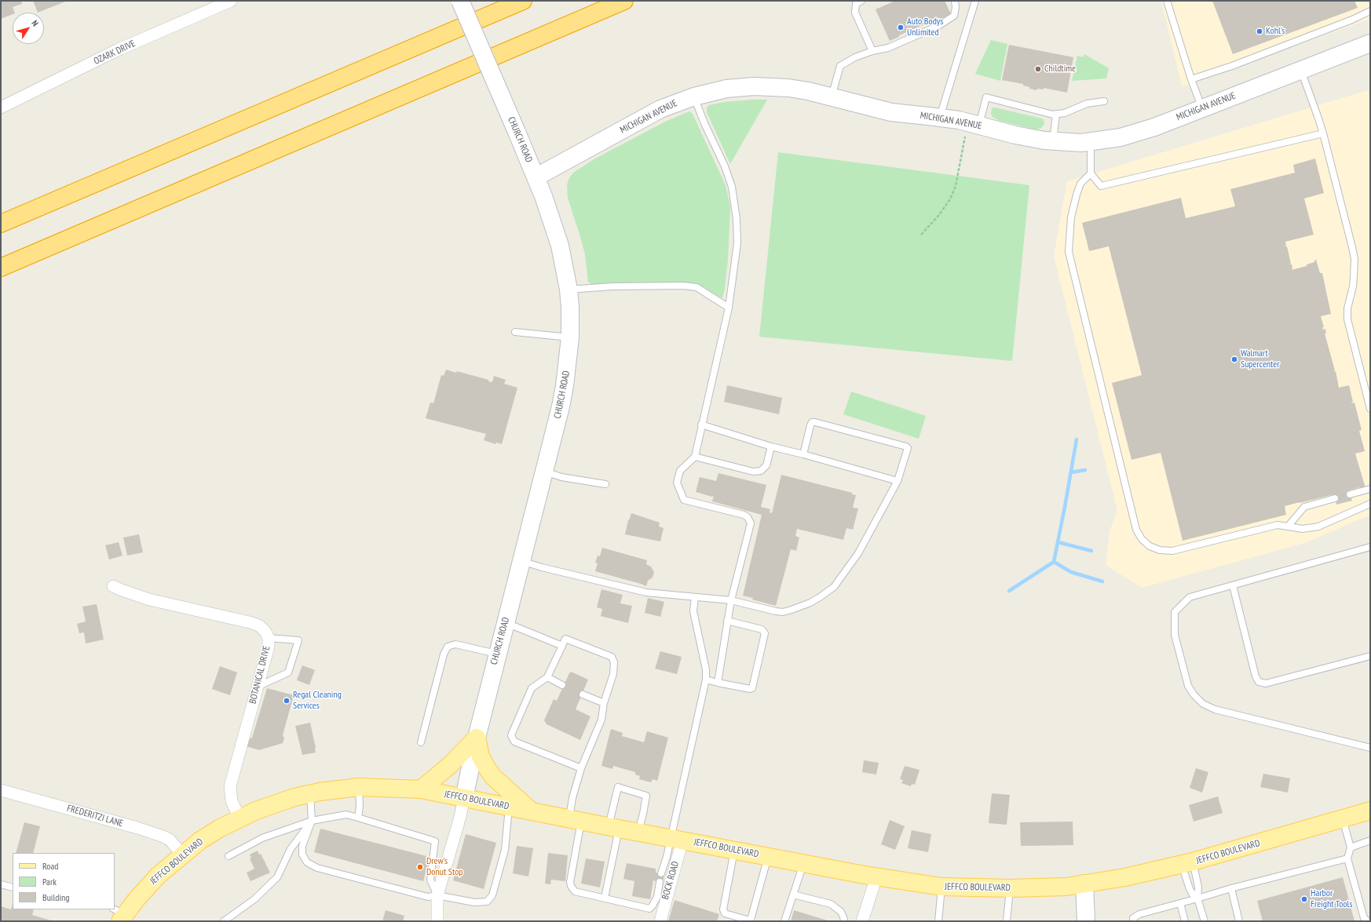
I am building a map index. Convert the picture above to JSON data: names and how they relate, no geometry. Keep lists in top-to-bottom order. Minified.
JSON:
{"streets":{"main road":["JEFFCO BOULEVARD"],"street":["OZARK DRIVE","MICHIGAN AVENUE","CHURCH ROAD","BOTANICAL DRIVE","FREDERITZI LANE","BOCK ROAD"]},"crossings":[["MICHIGAN AVENUE","CHURCH ROAD"],["CHURCH ROAD","JEFFCO BOULEVARD"],["BOTANICAL DRIVE","JEFFCO BOULEVARD"],["JEFFCO BOULEVARD","FREDERITZI LANE"],["JEFFCO BOULEVARD","BOCK ROAD"]],"places":["Auto Bodys Unlimited","Kohl's","Childtime","Walmart Supercenter","Regal Cleaning Services","Drew's Donut Stop","Harbor Freight Tools"],"legend":["Road","Park","Building"],"north":"top right"}
